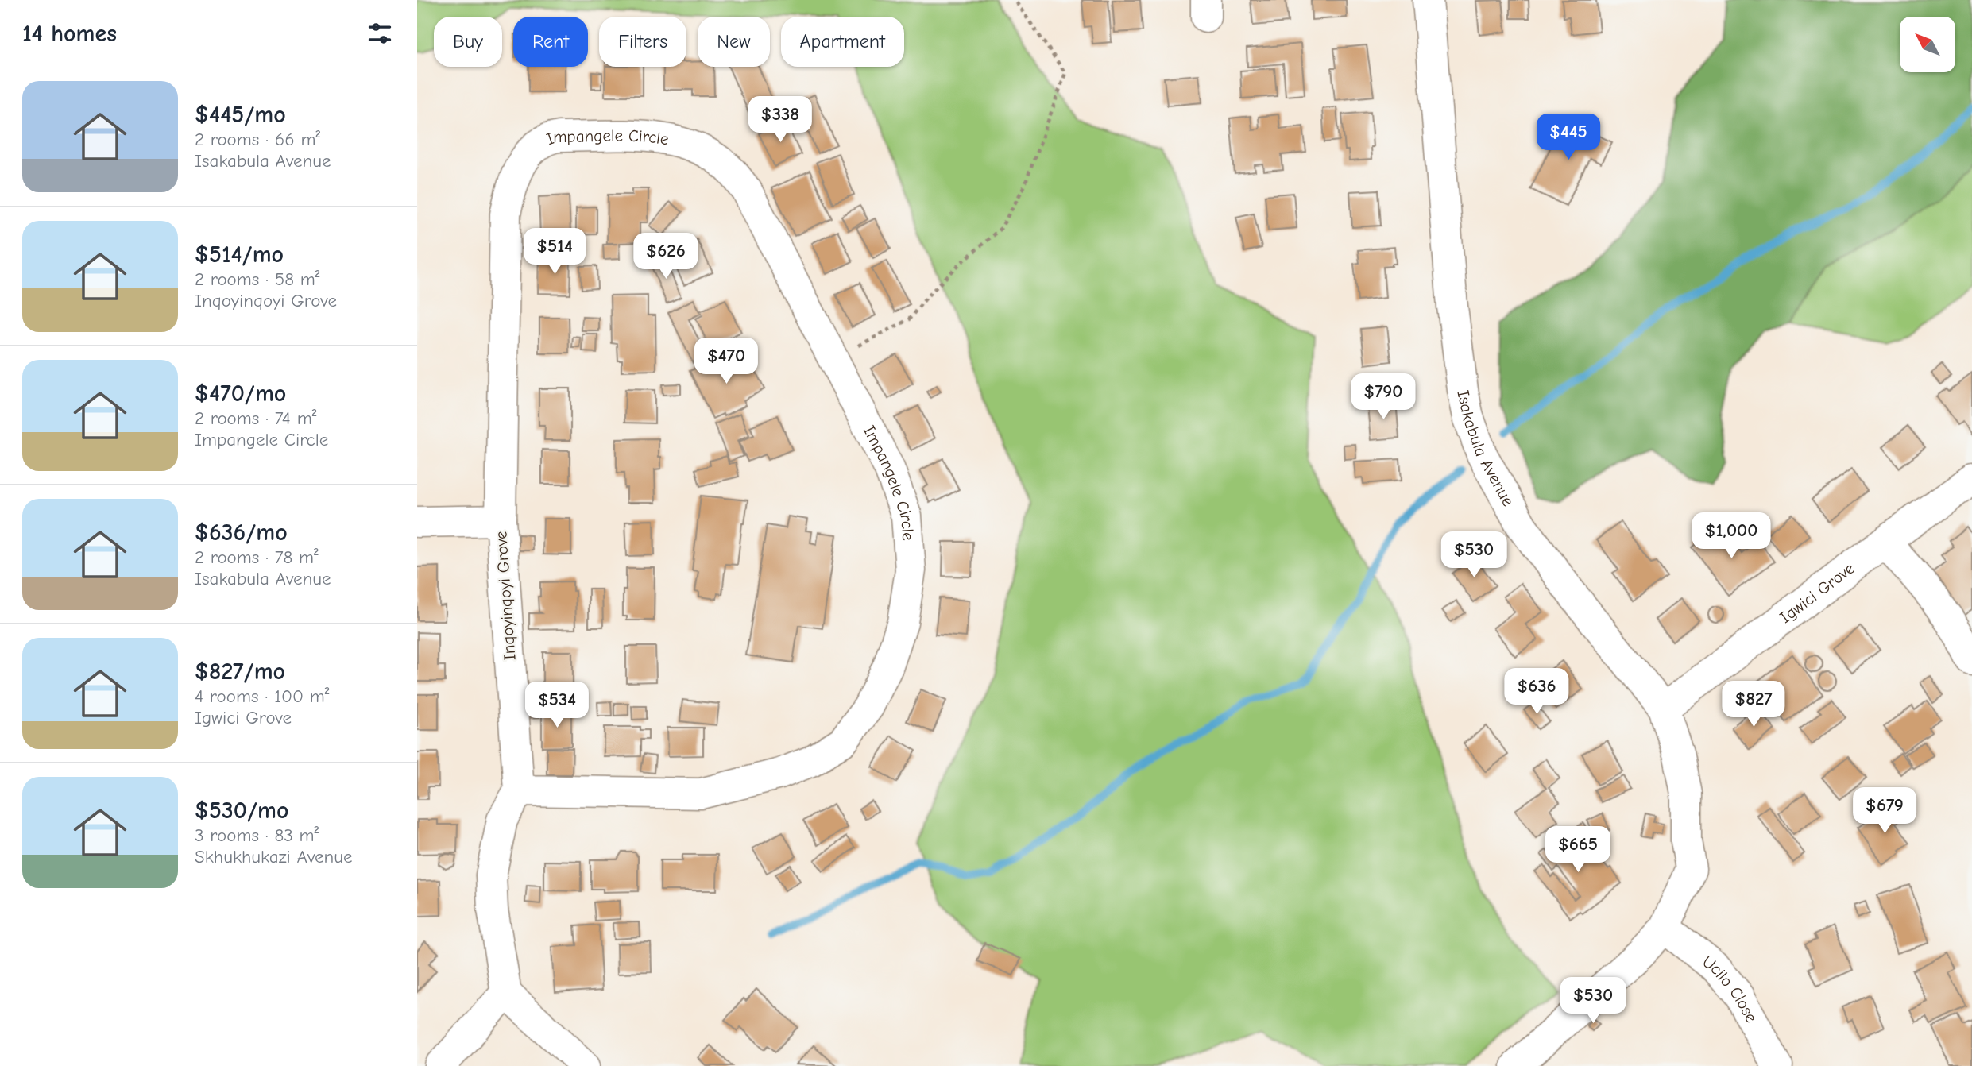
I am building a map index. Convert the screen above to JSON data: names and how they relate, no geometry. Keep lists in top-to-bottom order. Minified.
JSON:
{"streets":{"street":["Impangele Circle","Isakabula Avenue","Igwici Grove","Inqoyinqoyi Grove","Ucilo Close"]},"crossings":[["Impangele Circle","Inqoyinqoyi Grove"],["Isakabula Avenue","Igwici Grove"],["Isakabula Avenue","Ucilo Close"]],"north":"top left","page":{"heading":"14 homes","chip":["Buy","Rent","Filters","New","Apartment"],"list":[{"name":"$445/mo","note":"2 rooms · 66 m² · Isakabula Avenue"},{"name":"$514/mo","note":"2 rooms · 58 m² · Inqoyinqoyi Grove"},{"name":"$470/mo","note":"2 rooms · 74 m² · Impangele Circle"},{"name":"$636/mo","note":"2 rooms · 78 m² · Isakabula Avenue"},{"name":"$827/mo","note":"4 rooms · 100 m² · Igwici Grove"},{"name":"$530/mo","note":"3 rooms · 83 m² · Skhukhukazi Avenue"}],"price":["$338","$445","$514","$626","$470","$790","$1,000","$530","$636","$827","$534","$679","$665","$530"]}}
